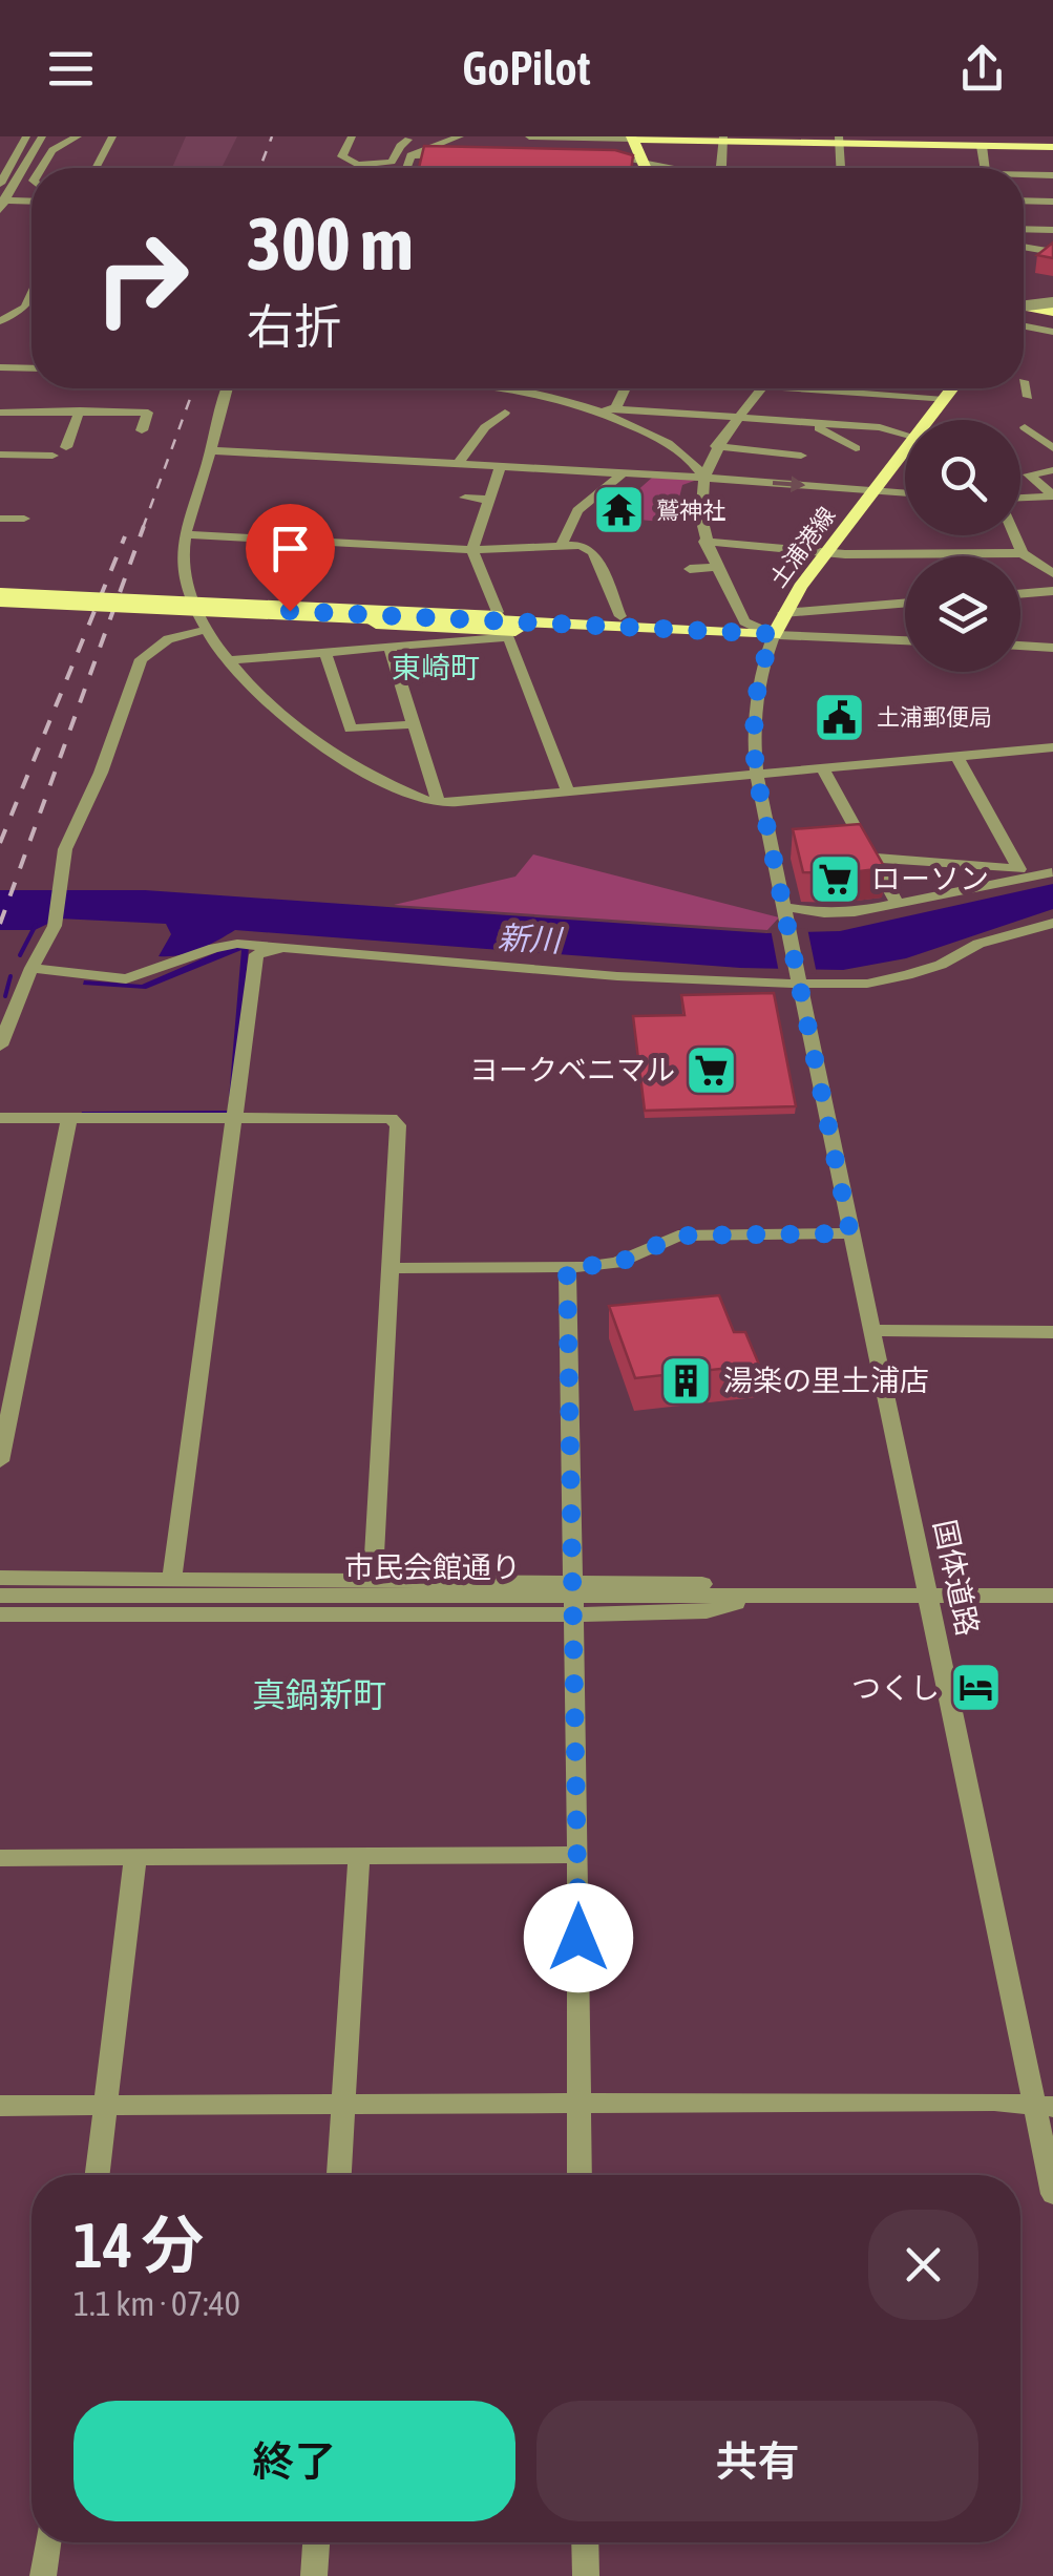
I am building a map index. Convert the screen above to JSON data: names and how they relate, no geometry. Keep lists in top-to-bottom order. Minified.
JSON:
{"streets":{"main road":["土浦港線"],"street":["市民会館通り","国体道路"]},"crossings":[["土浦港線","国体道路"]],"districts":["東崎町","真鍋新町"],"water":["新川"],"places":{"temple":["鷲神社"],"public building":["土浦郵便局"],"supermarket":["ローソン","ヨークベニマル"],"building":["湯楽の里土浦店"],"hotel":["つくし"]},"page":{"header":"GoPilot","turn":["300 m","右折"],"heading":["14 分","1.1 km · 07:40"],"buttons":["終了","共有"]}}
